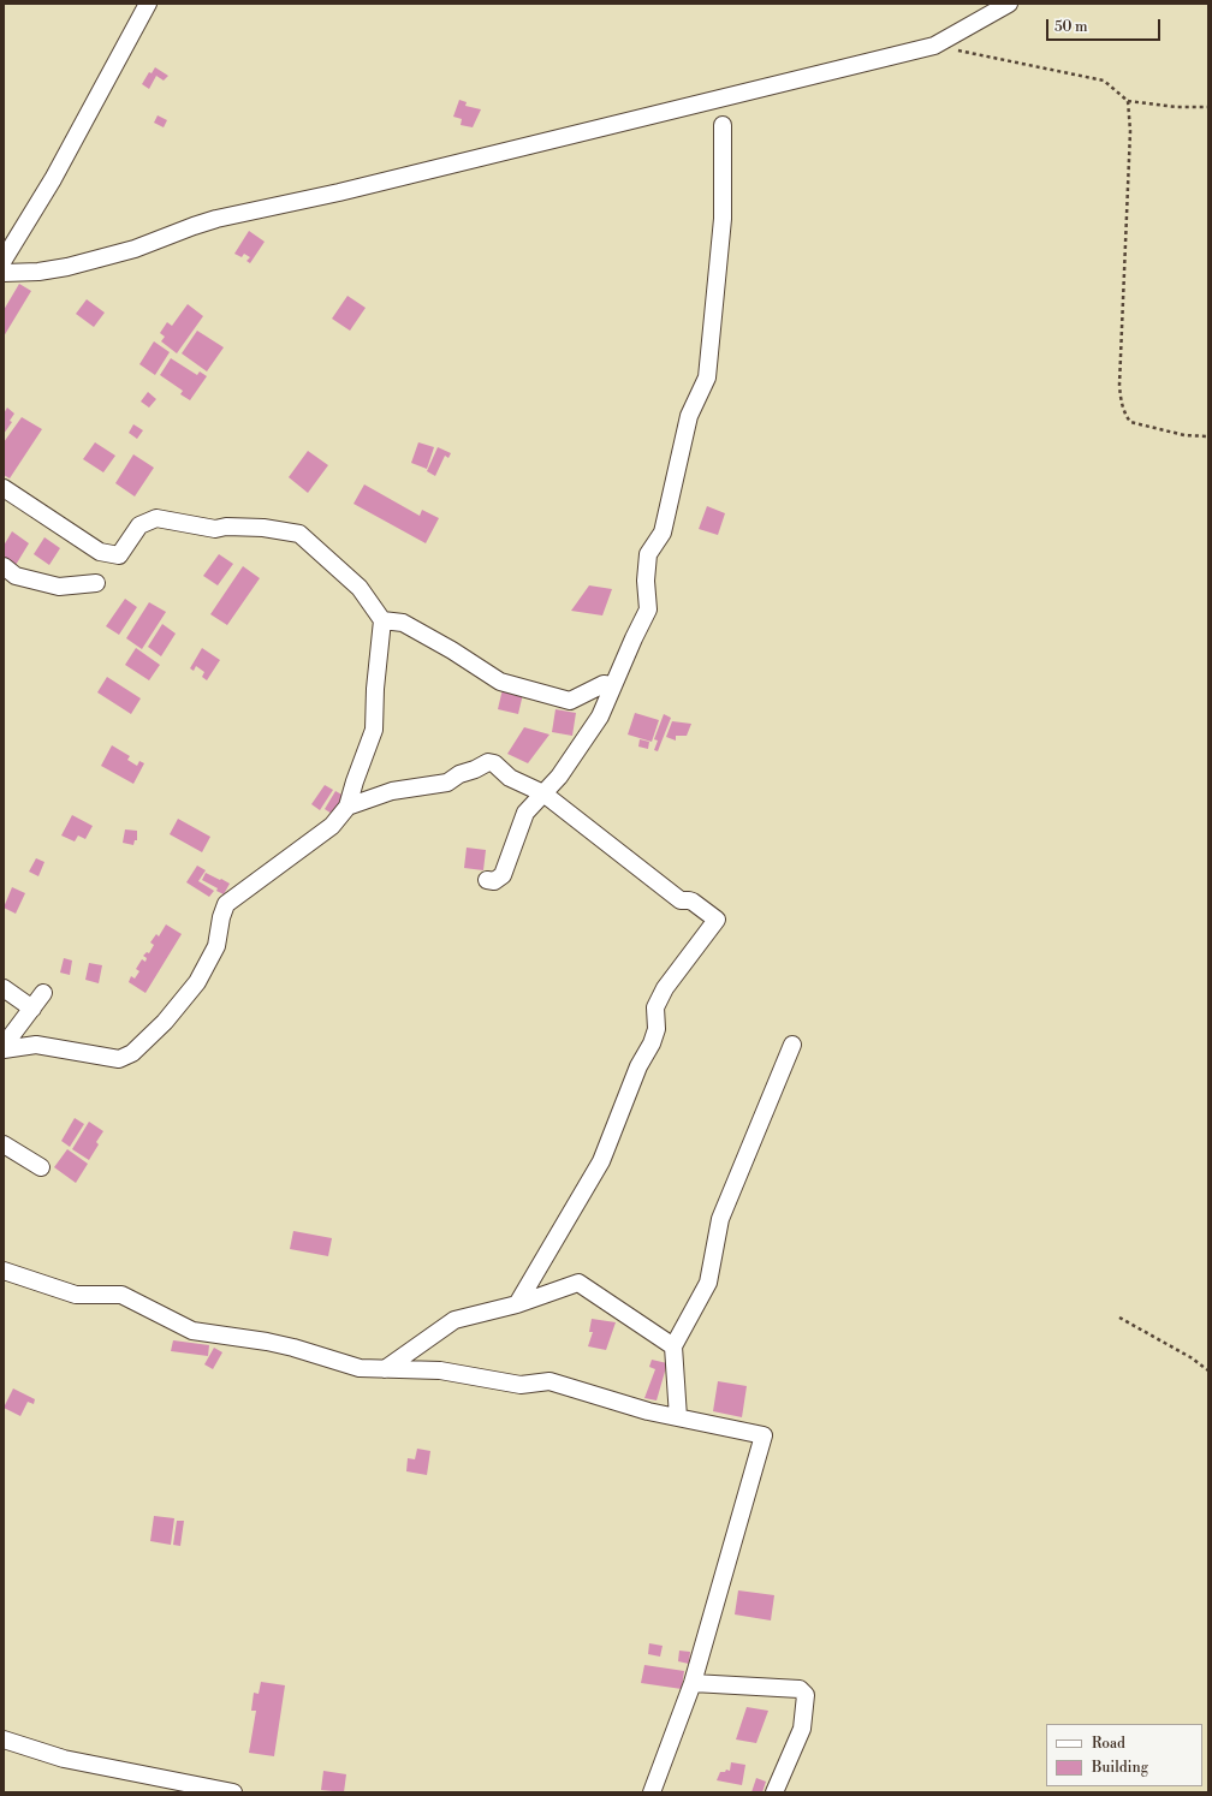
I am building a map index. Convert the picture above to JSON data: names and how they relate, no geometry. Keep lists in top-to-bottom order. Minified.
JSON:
{"legend":["Road","Building"],"scale_bar":"50 m"}
